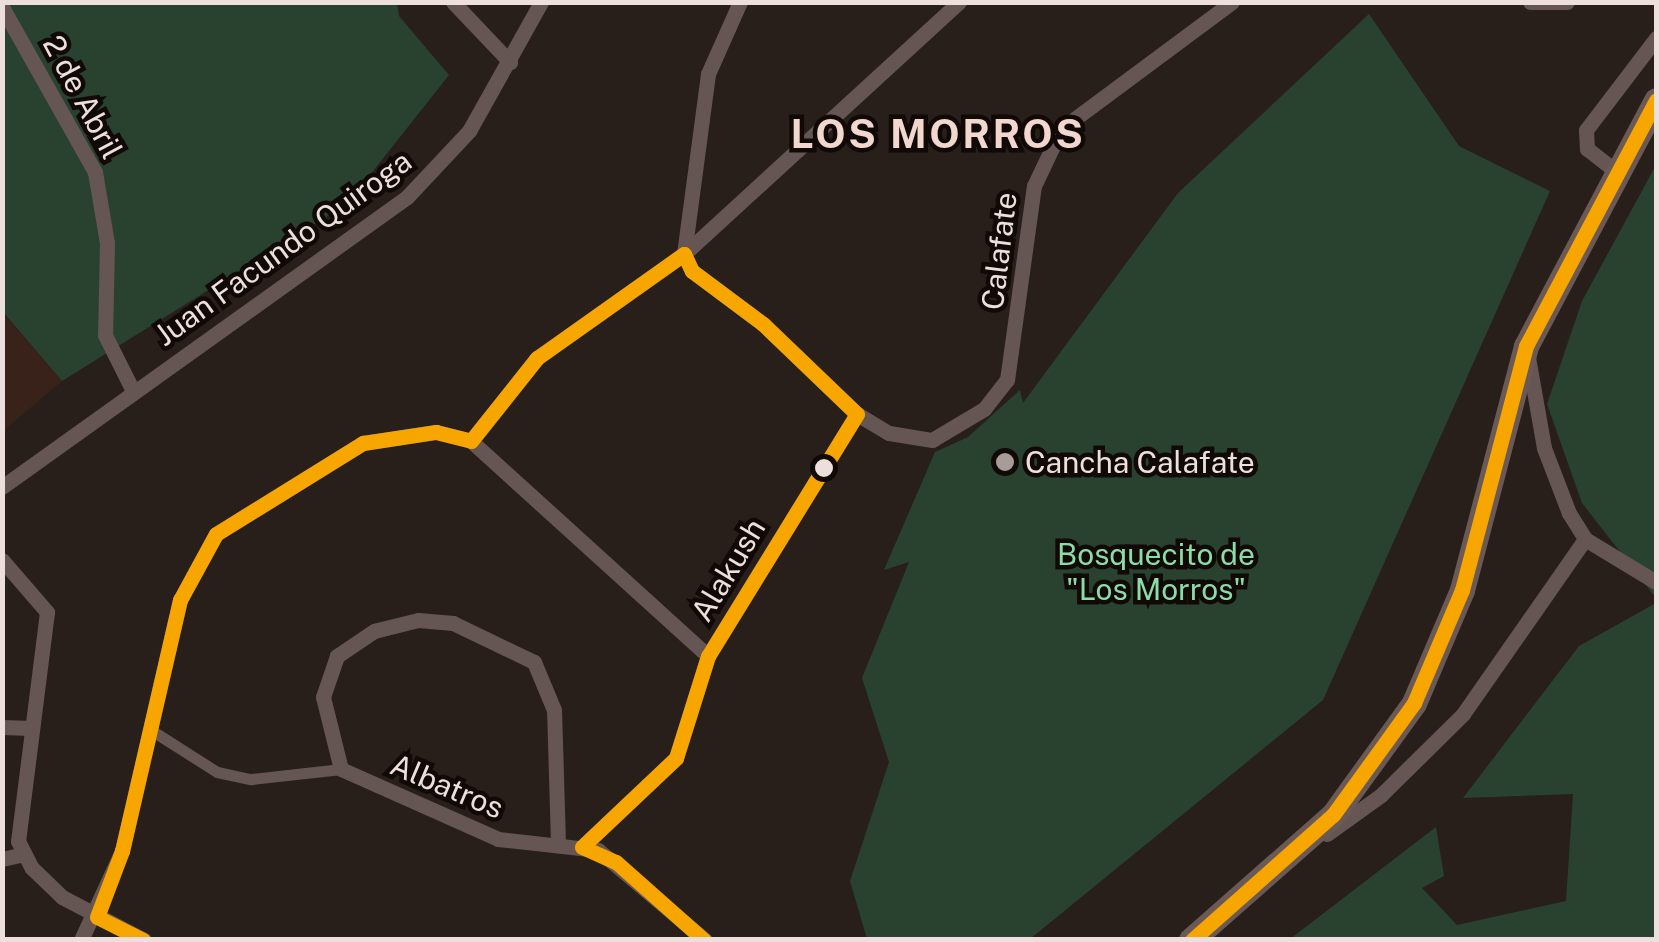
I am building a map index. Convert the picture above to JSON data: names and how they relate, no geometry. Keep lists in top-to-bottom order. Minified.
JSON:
{"streets":{"street":["2 de Abril","Juan Facundo Quiroga","Calafate","Alakush","Albatros"]},"crossings":[["2 de Abril","Juan Facundo Quiroga"],["Calafate","Alakush"],["Alakush","Albatros"]],"districts":["LOS MORROS"],"parks":["Bosquecito de \"Los Morros\""],"places":["Cancha Calafate"]}
